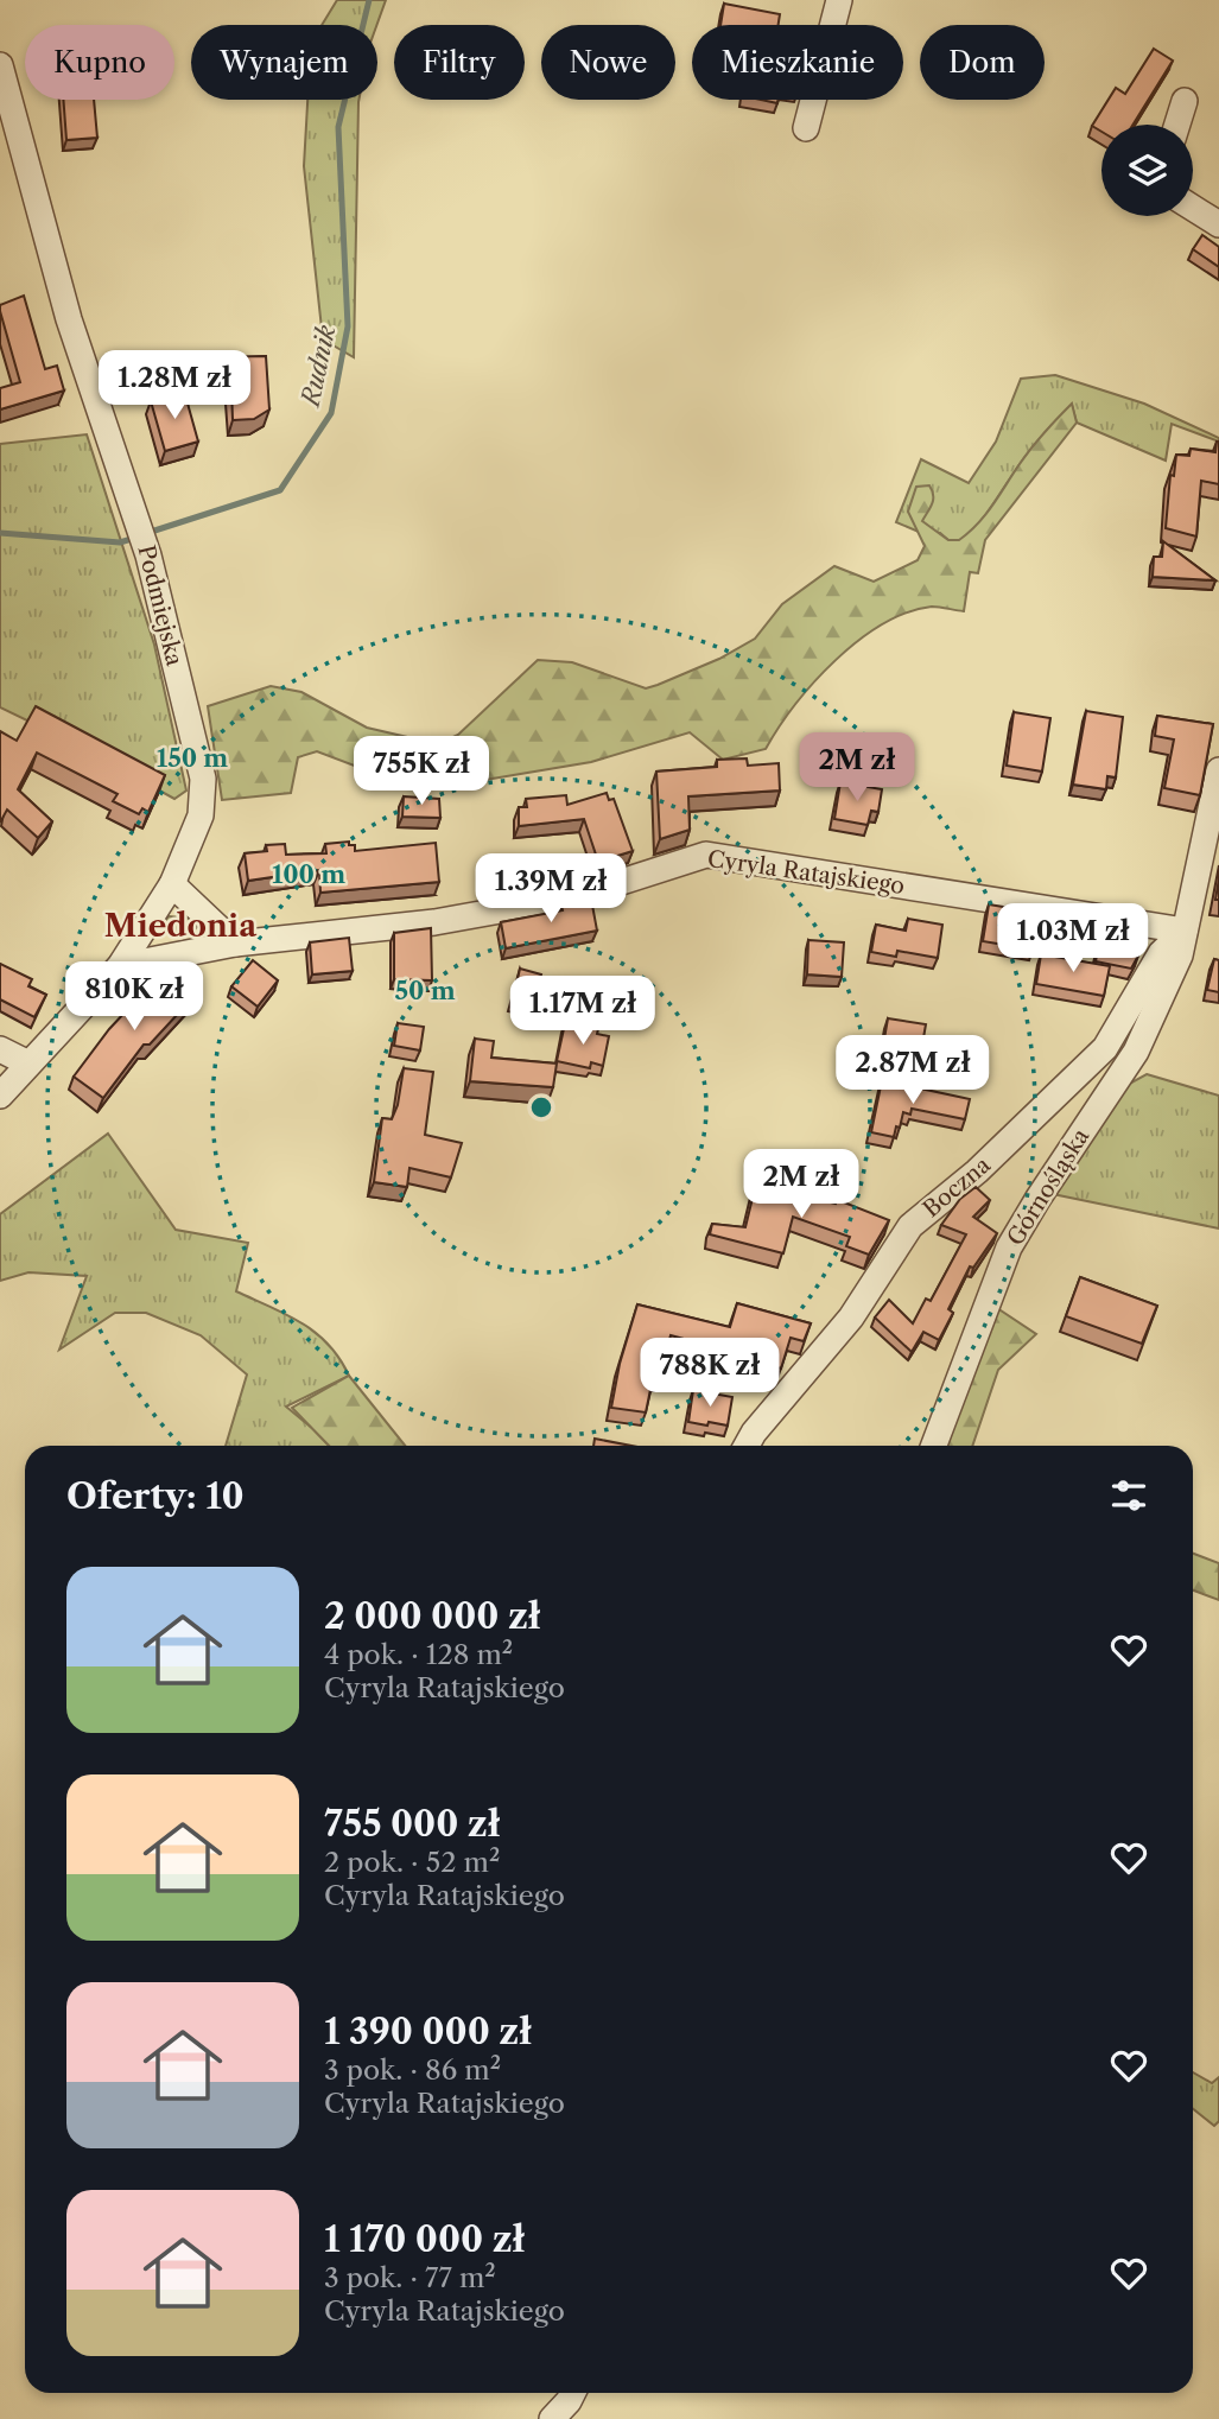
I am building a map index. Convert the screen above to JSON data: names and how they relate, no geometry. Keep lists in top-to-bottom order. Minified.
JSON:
{"streets":{"street":["Podmiejska","Cyryla Ratajskiego","Boczna","Górnośląska"]},"crossings":[["Podmiejska","Cyryla Ratajskiego"],["Cyryla Ratajskiego","Boczna"],["Cyryla Ratajskiego","Górnośląska"],["Boczna","Górnośląska"]],"districts":["Miedonia"],"water":["Rudnik"],"page":{"chip":["Kupno","Wynajem","Filtry","Nowe","Mieszkanie","Dom"],"price":["1.28M zł","2M zł","755K zł","1.39M zł","1.03M zł","810K zł","1.17M zł","2.87M zł","2M zł","788K zł"],"heading":"Oferty: 10","list":[{"name":"2 000 000 zł","note":"4 pok. · 128 m² · Cyryla Ratajskiego"},{"name":"755 000 zł","note":"2 pok. · 52 m² · Cyryla Ratajskiego"},{"name":"1 390 000 zł","note":"3 pok. · 86 m² · Cyryla Ratajskiego"},{"name":"1 170 000 zł","note":"3 pok. · 77 m² · Cyryla Ratajskiego"}]},"rings":["150 m","100 m","50 m"]}
